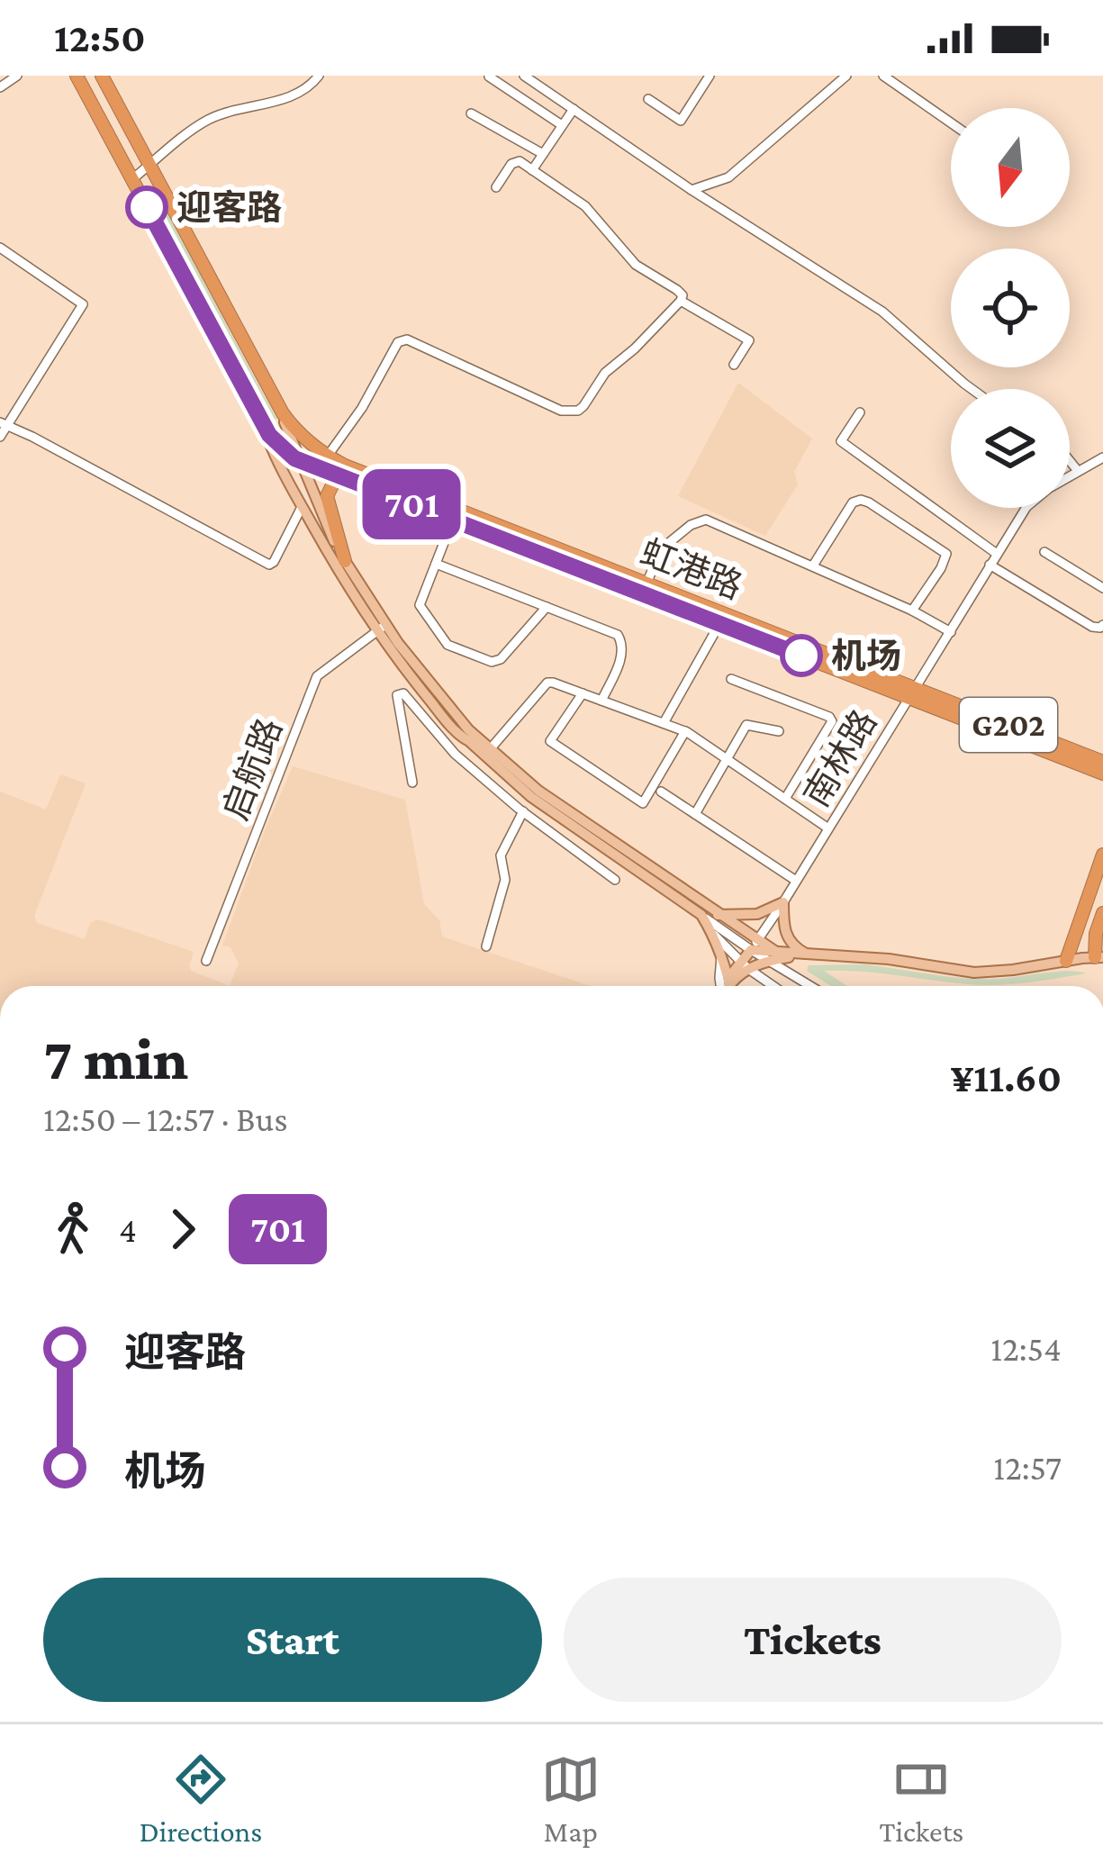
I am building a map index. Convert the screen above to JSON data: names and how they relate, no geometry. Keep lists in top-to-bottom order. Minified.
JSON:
{"streets":{"highway":["虹港路","G202"],"street":["南林路","启航路"]},"crossings":[["虹港路","G202"],["虹港路","南林路"]],"places":["迎客路","机场"],"lines":["bus line 701"],"north":"bottom","page":{"status":"12:50","on_map":"701","heading":["7 min","12:50 – 12:57 · Bus","¥11.60"],"legs":["4","701"],"list":[{"name":"迎客路","value":"12:54"},{"name":"机场","value":"12:57"}],"buttons":["Start","Tickets"],"tabs":["Directions","Map","Tickets"]}}
